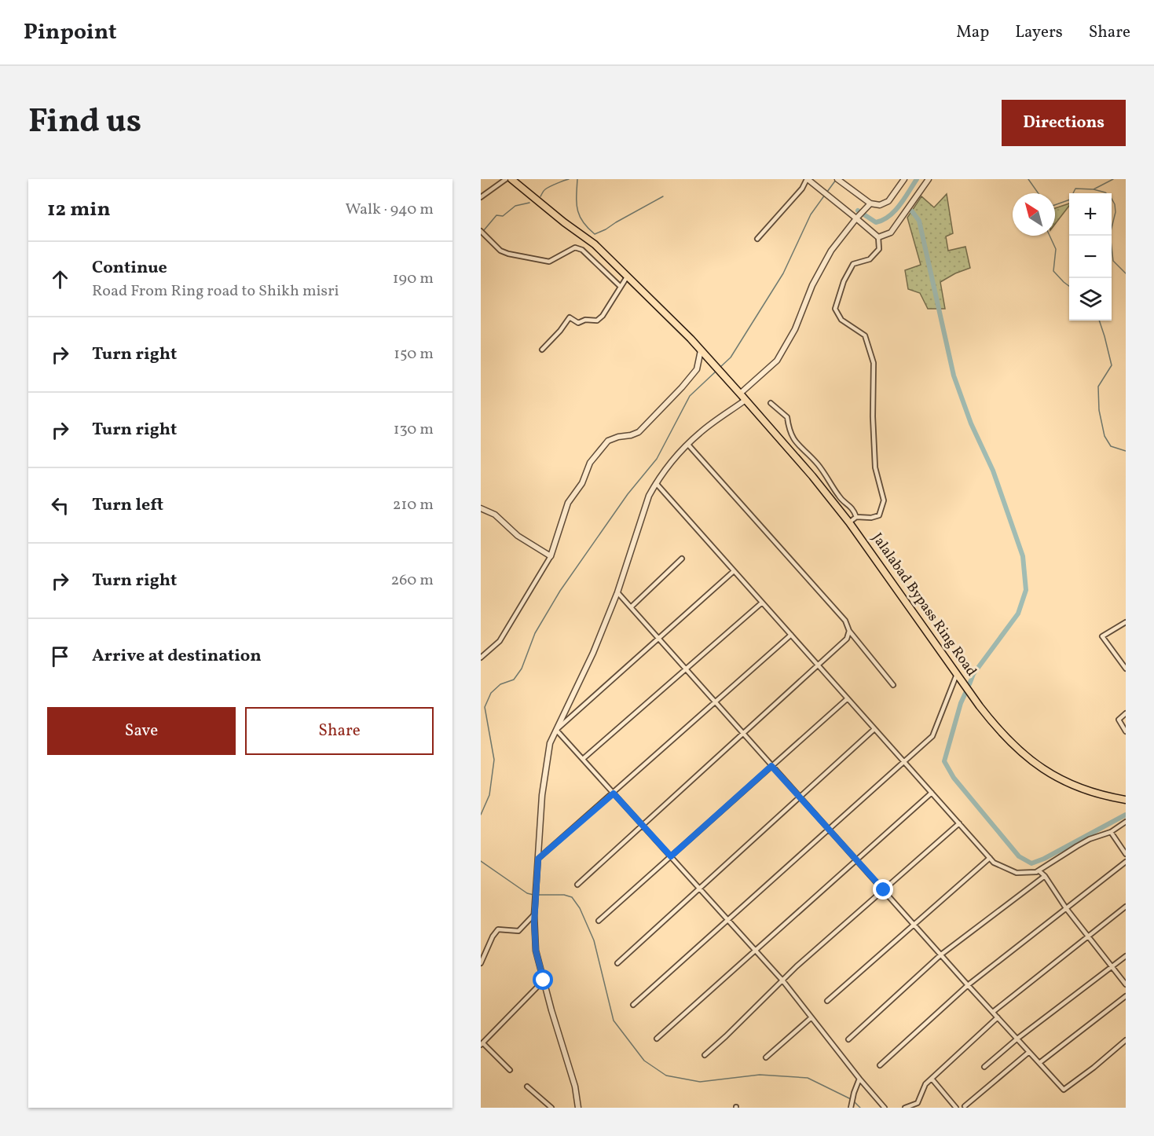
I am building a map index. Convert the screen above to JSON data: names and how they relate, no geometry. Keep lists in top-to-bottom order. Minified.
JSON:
{"streets":{"highway":["Jalalabad Bypass Ring Road"]},"north":"top left","page":{"header":"Pinpoint","nav":["Map","Layers","Share"],"title":"Find us","buttons":["Directions",["Save","Share"]],"heading":["12 min","Walk · 940 m"],"map_buttons":["+","−"],"list":[["Continue","Road From Ring road to Shikh misri","190 m"],["Turn right","150 m"],["Turn right","130 m"],["Turn left","210 m"],["Turn right","260 m"],"Arrive at destination"]}}
